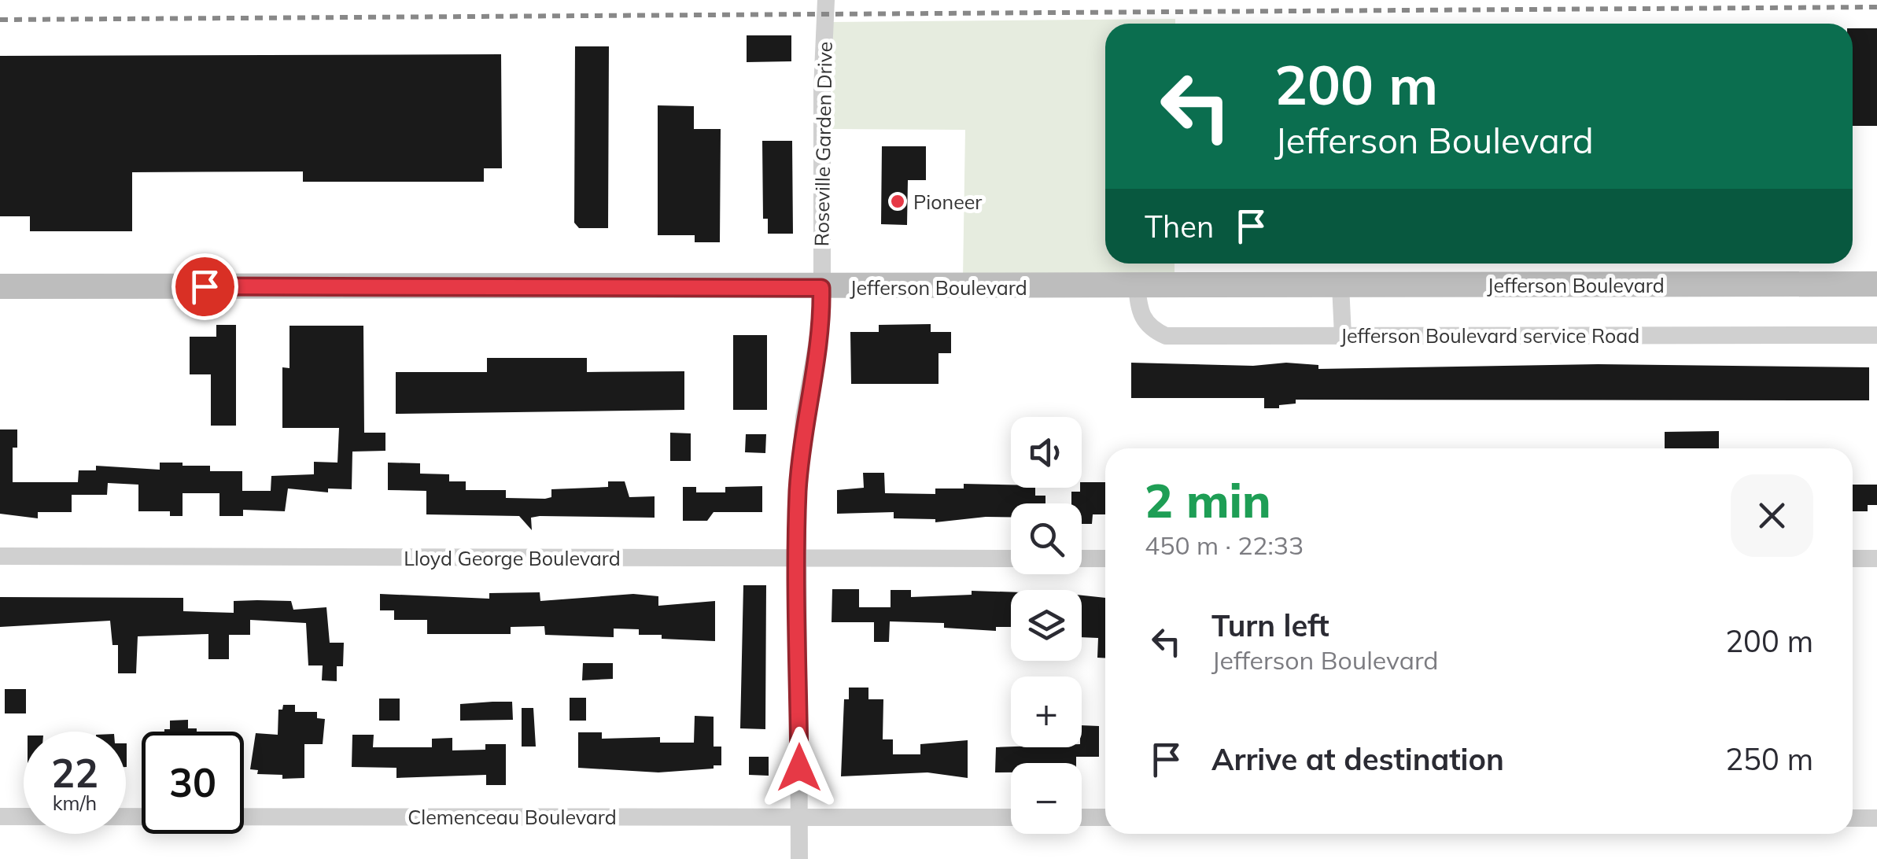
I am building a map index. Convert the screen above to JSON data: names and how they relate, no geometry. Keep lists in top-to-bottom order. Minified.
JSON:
{"streets":{"street":["Roseville Garden Drive","Jefferson Boulevard","Jefferson Boulevard service Road","Lloyd George Boulevard","Clemenceau Boulevard"]},"crossings":[["Roseville Garden Drive","Jefferson Boulevard"],["Roseville Garden Drive","Lloyd George Boulevard"],["Roseville Garden Drive","Clemenceau Boulevard"],["Jefferson Boulevard","Jefferson Boulevard service Road"]],"places":["Pioneer"],"page":{"turn":["200 m","Jefferson Boulevard"],"then":"Then","map_buttons":["+","−"],"heading":["2 min","450 m · 22:33"],"list":[{"name":"Turn left","note":"Jefferson Boulevard","value":"200 m"},{"name":"Arrive at destination","value":"250 m"}],"speed":"22 km/h","limit":"30"}}
